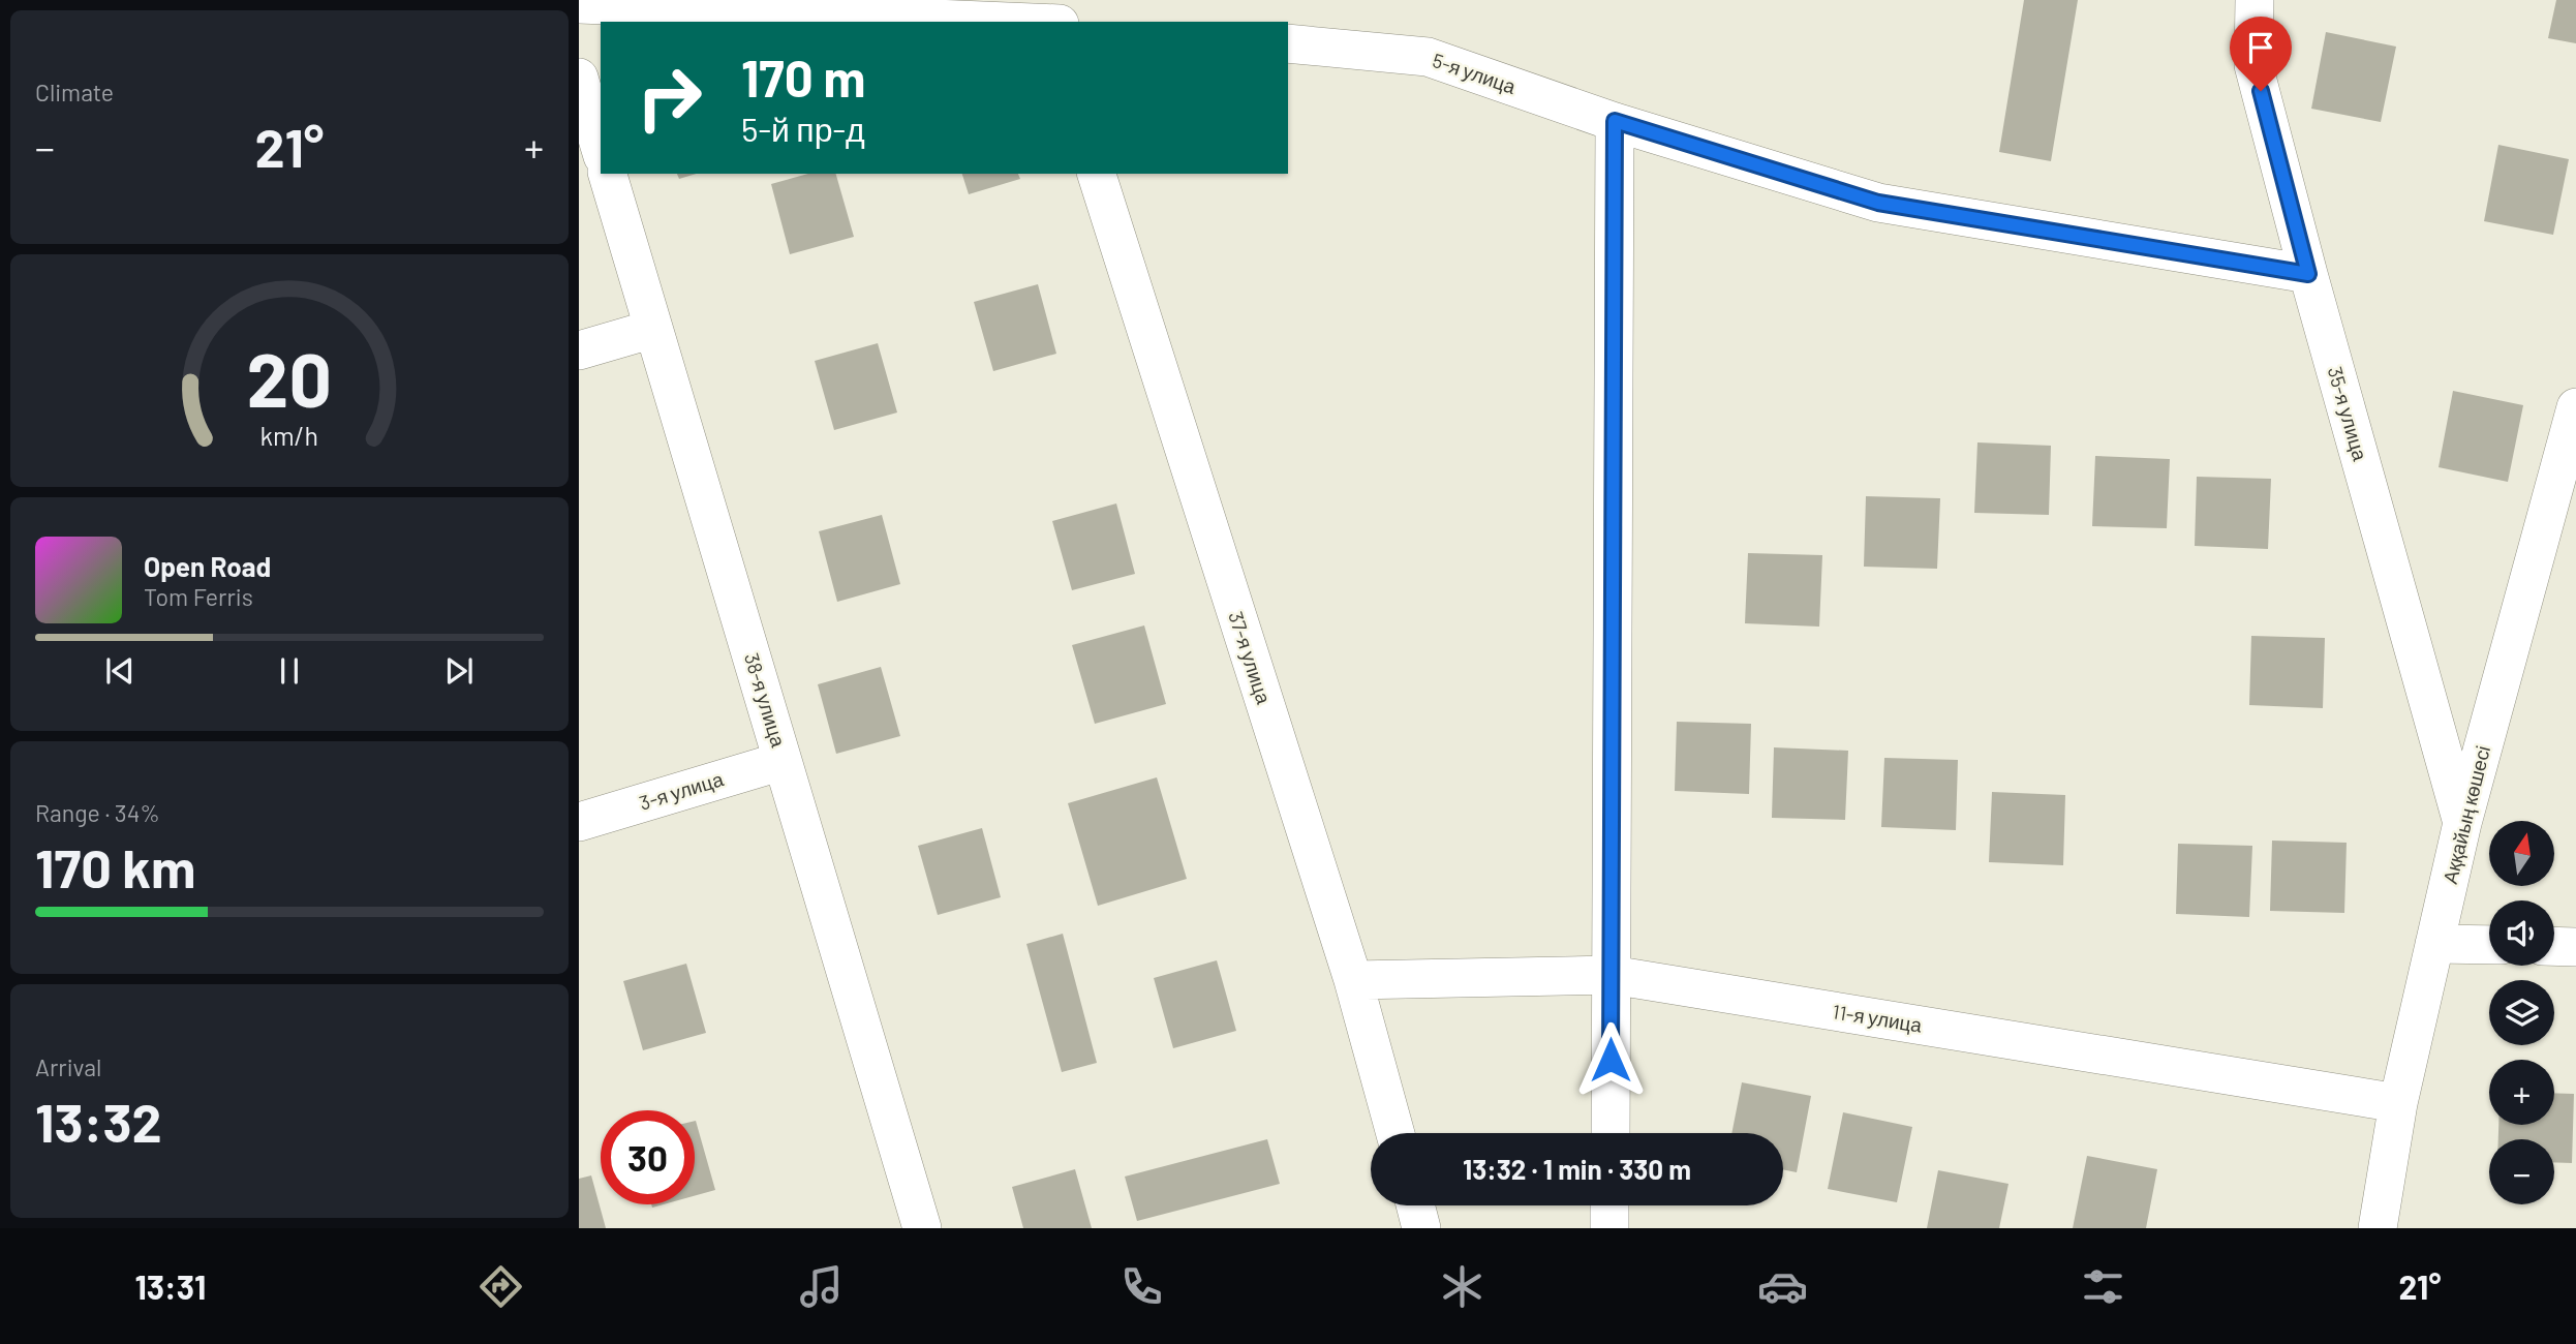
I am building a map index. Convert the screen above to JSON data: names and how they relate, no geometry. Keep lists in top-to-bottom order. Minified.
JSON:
{"streets":{"street":["5-я улица","35-я улица","37-я улица","38-я улица","3-я улица","Аққайың көшесі","11-я улица"]},"crossings":[["5-я улица","35-я улица"],["35-я улица","Аққайың көшесі"],["37-я улица","11-я улица"],["38-я улица","3-я улица"],["Аққайың көшесі","11-я улица"]],"north":"top","page":{"tile":["Climate",["Range · 34%","170 km"],["Arrival","13:32"]],"turn":["170 m","5-й пр-д"],"heat":["−","21°","+"],"song":["Open Road","Tom Ferris"],"map_buttons":["+","−"],"limit":"30","trip":"13:32 · 1 min · 330 m","tabs":["13:31","21°"],"gauge":["20","km/h"]}}
